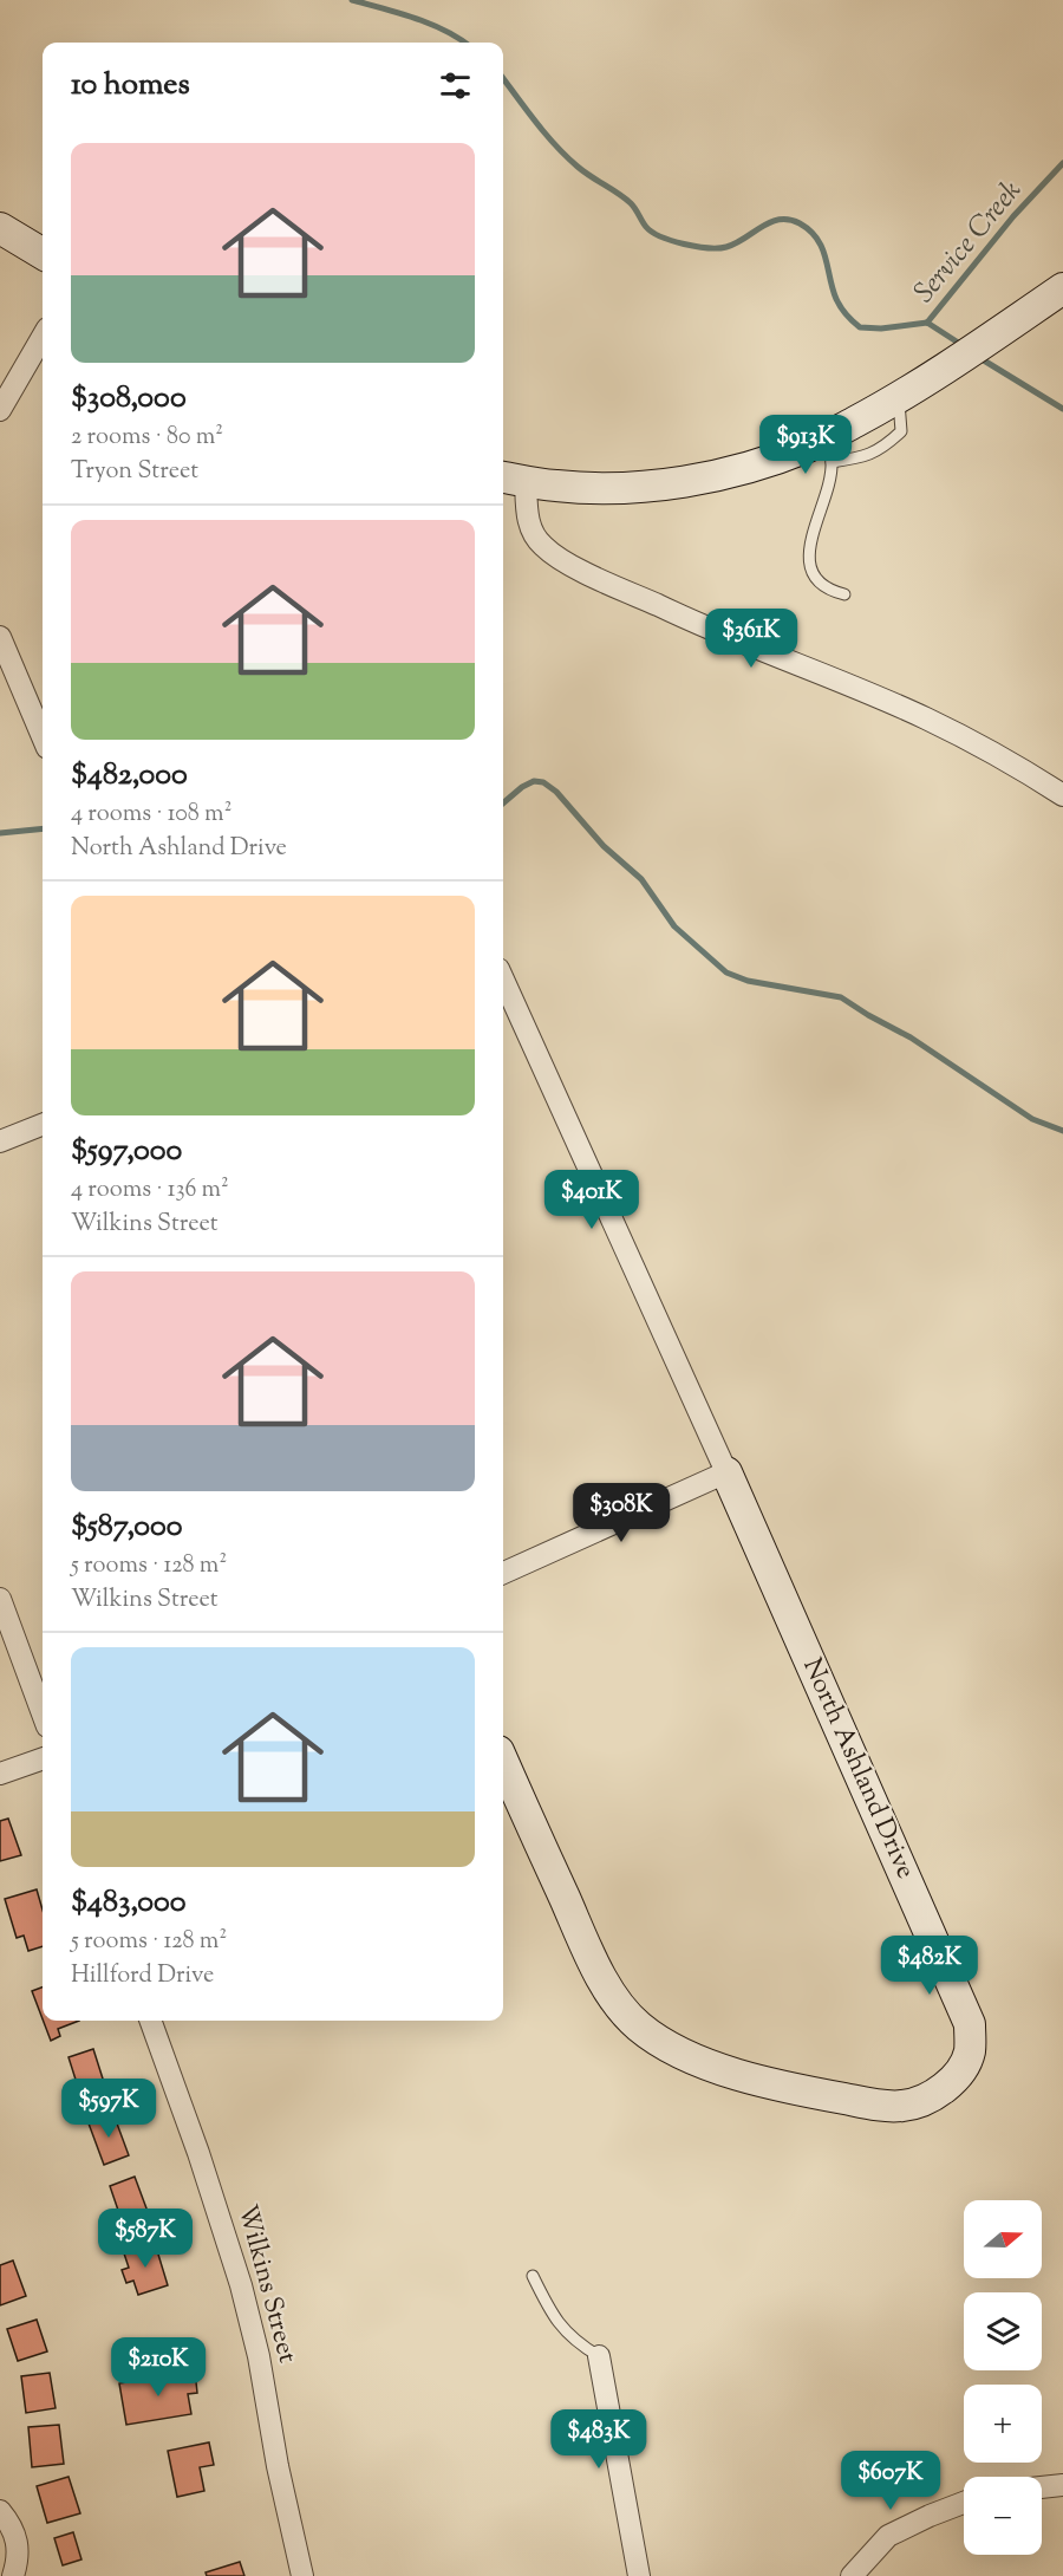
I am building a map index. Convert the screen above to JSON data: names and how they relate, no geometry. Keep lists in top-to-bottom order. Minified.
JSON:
{"streets":{"street":["North Ashland Drive","Wilkins Street"]},"water":["Service Creek"],"north":"right","page":{"heading":"10 homes","list":[{"name":"$308,000","note":"2 rooms · 80 m² · Tryon Street"},{"name":"$482,000","note":"4 rooms · 108 m² · North Ashland Drive"},{"name":"$597,000","note":"4 rooms · 136 m² · Wilkins Street"},{"name":"$587,000","note":"5 rooms · 128 m² · Wilkins Street"},{"name":"$483,000","note":"5 rooms · 128 m² · Hillford Drive"}],"price":["$913K","$361K","$401K","$308K","$482K","$597K","$587K","$210K","$483K","$607K"],"map_buttons":["+","−"]}}
